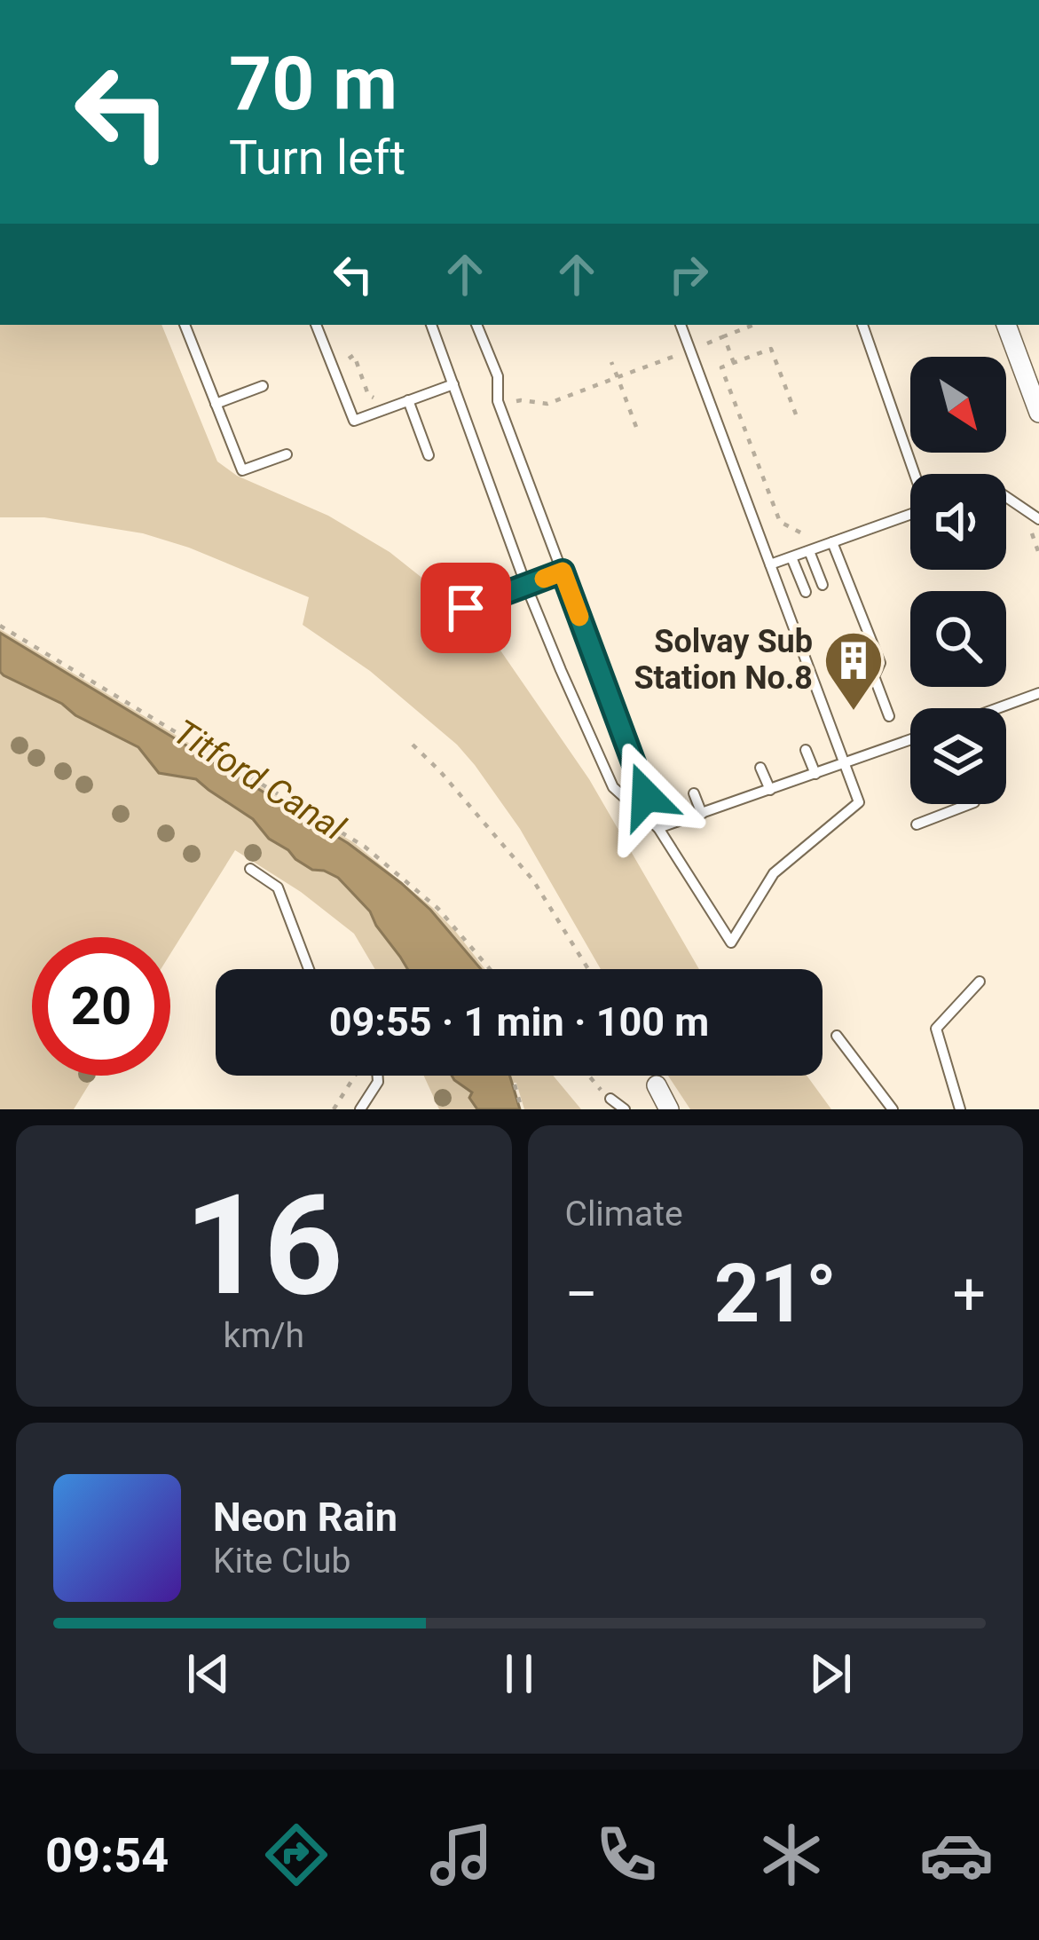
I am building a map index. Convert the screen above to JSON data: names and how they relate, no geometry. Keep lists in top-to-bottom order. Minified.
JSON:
{"water":["Titford Canal"],"places":{"building":["Solvay Sub Station No.8"]},"north":"bottom right","page":{"turn":["70 m","Turn left"],"limit":"20","trip":"09:55 · 1 min · 100 m","tile":[["16","km/h"],"Climate"],"heat":["−","21°","+"],"song":["Neon Rain","Kite Club"],"tabs":"09:54"}}
